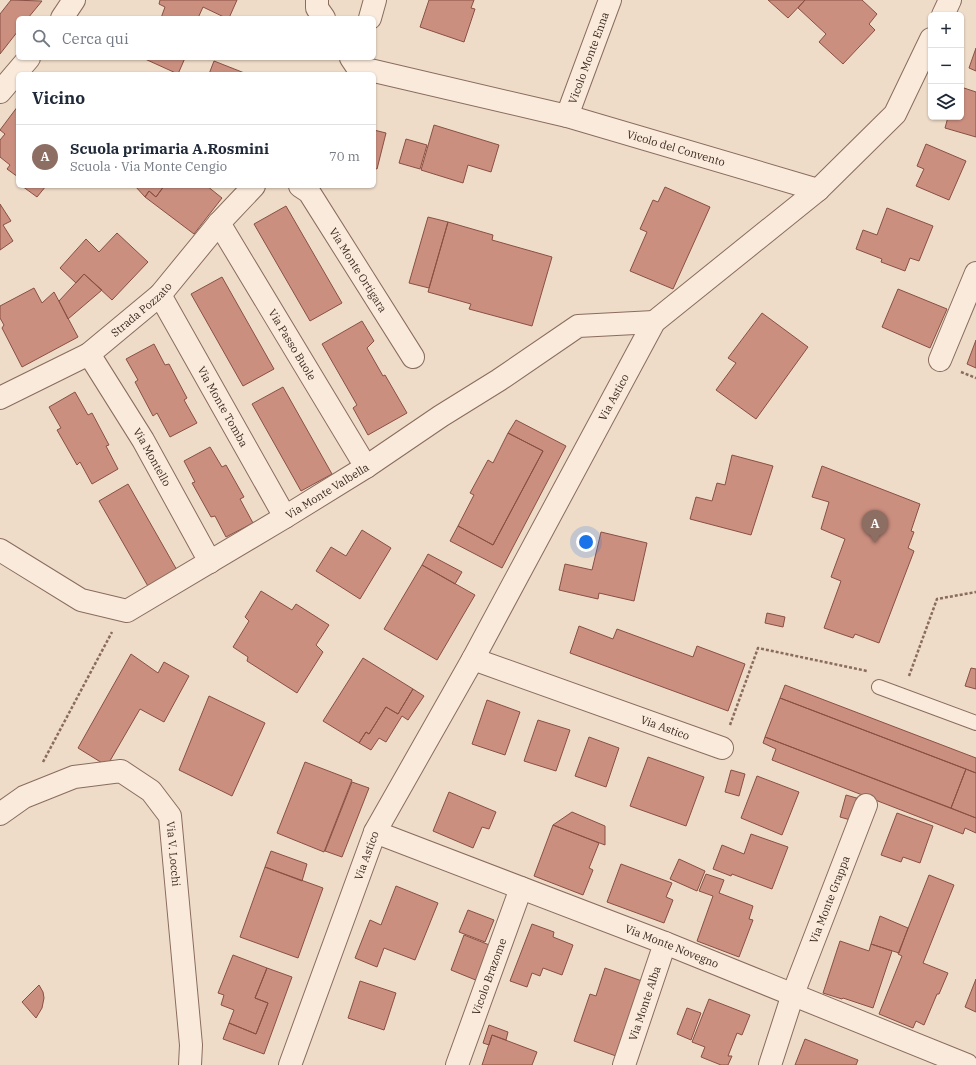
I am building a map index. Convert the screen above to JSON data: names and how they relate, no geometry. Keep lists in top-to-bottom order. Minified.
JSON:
{"streets":{"street":["Vicolo Monte Enna","Vicolo del Convento","Via Monte Ortigara","Strada Pozzato","Via Passo Buole","Via Astico","Via Monte Tomba","Via Montello","Via Monte Valbella","Via V. Locchi","Via Monte Grappa","Via Monte Novegno","Vicolo Brazome","Via Monte Alba"]},"crossings":[["Vicolo Monte Enna","Vicolo del Convento"],["Vicolo del Convento","Via Astico"],["Strada Pozzato","Via Passo Buole"],["Strada Pozzato","Via Monte Tomba"],["Strada Pozzato","Via Montello"],["Via Passo Buole","Via Monte Valbella"],["Via Astico","Via Monte Valbella"],["Via Astico","Via Monte Novegno"],["Via Monte Tomba","Via Monte Valbella"],["Via Montello","Via Monte Valbella"],["Via Monte Grappa","Via Monte Novegno"],["Via Monte Novegno","Vicolo Brazome"],["Via Monte Novegno","Via Monte Alba"]],"page":{"map_buttons":["+","−"],"search":"Cerca qui","heading":"Vicino","list":[{"mark":"A","name":"Scuola primaria A.Rosmini","note":"Scuola · Via Monte Cengio","value":"70 m"}],"pins":"A"}}
